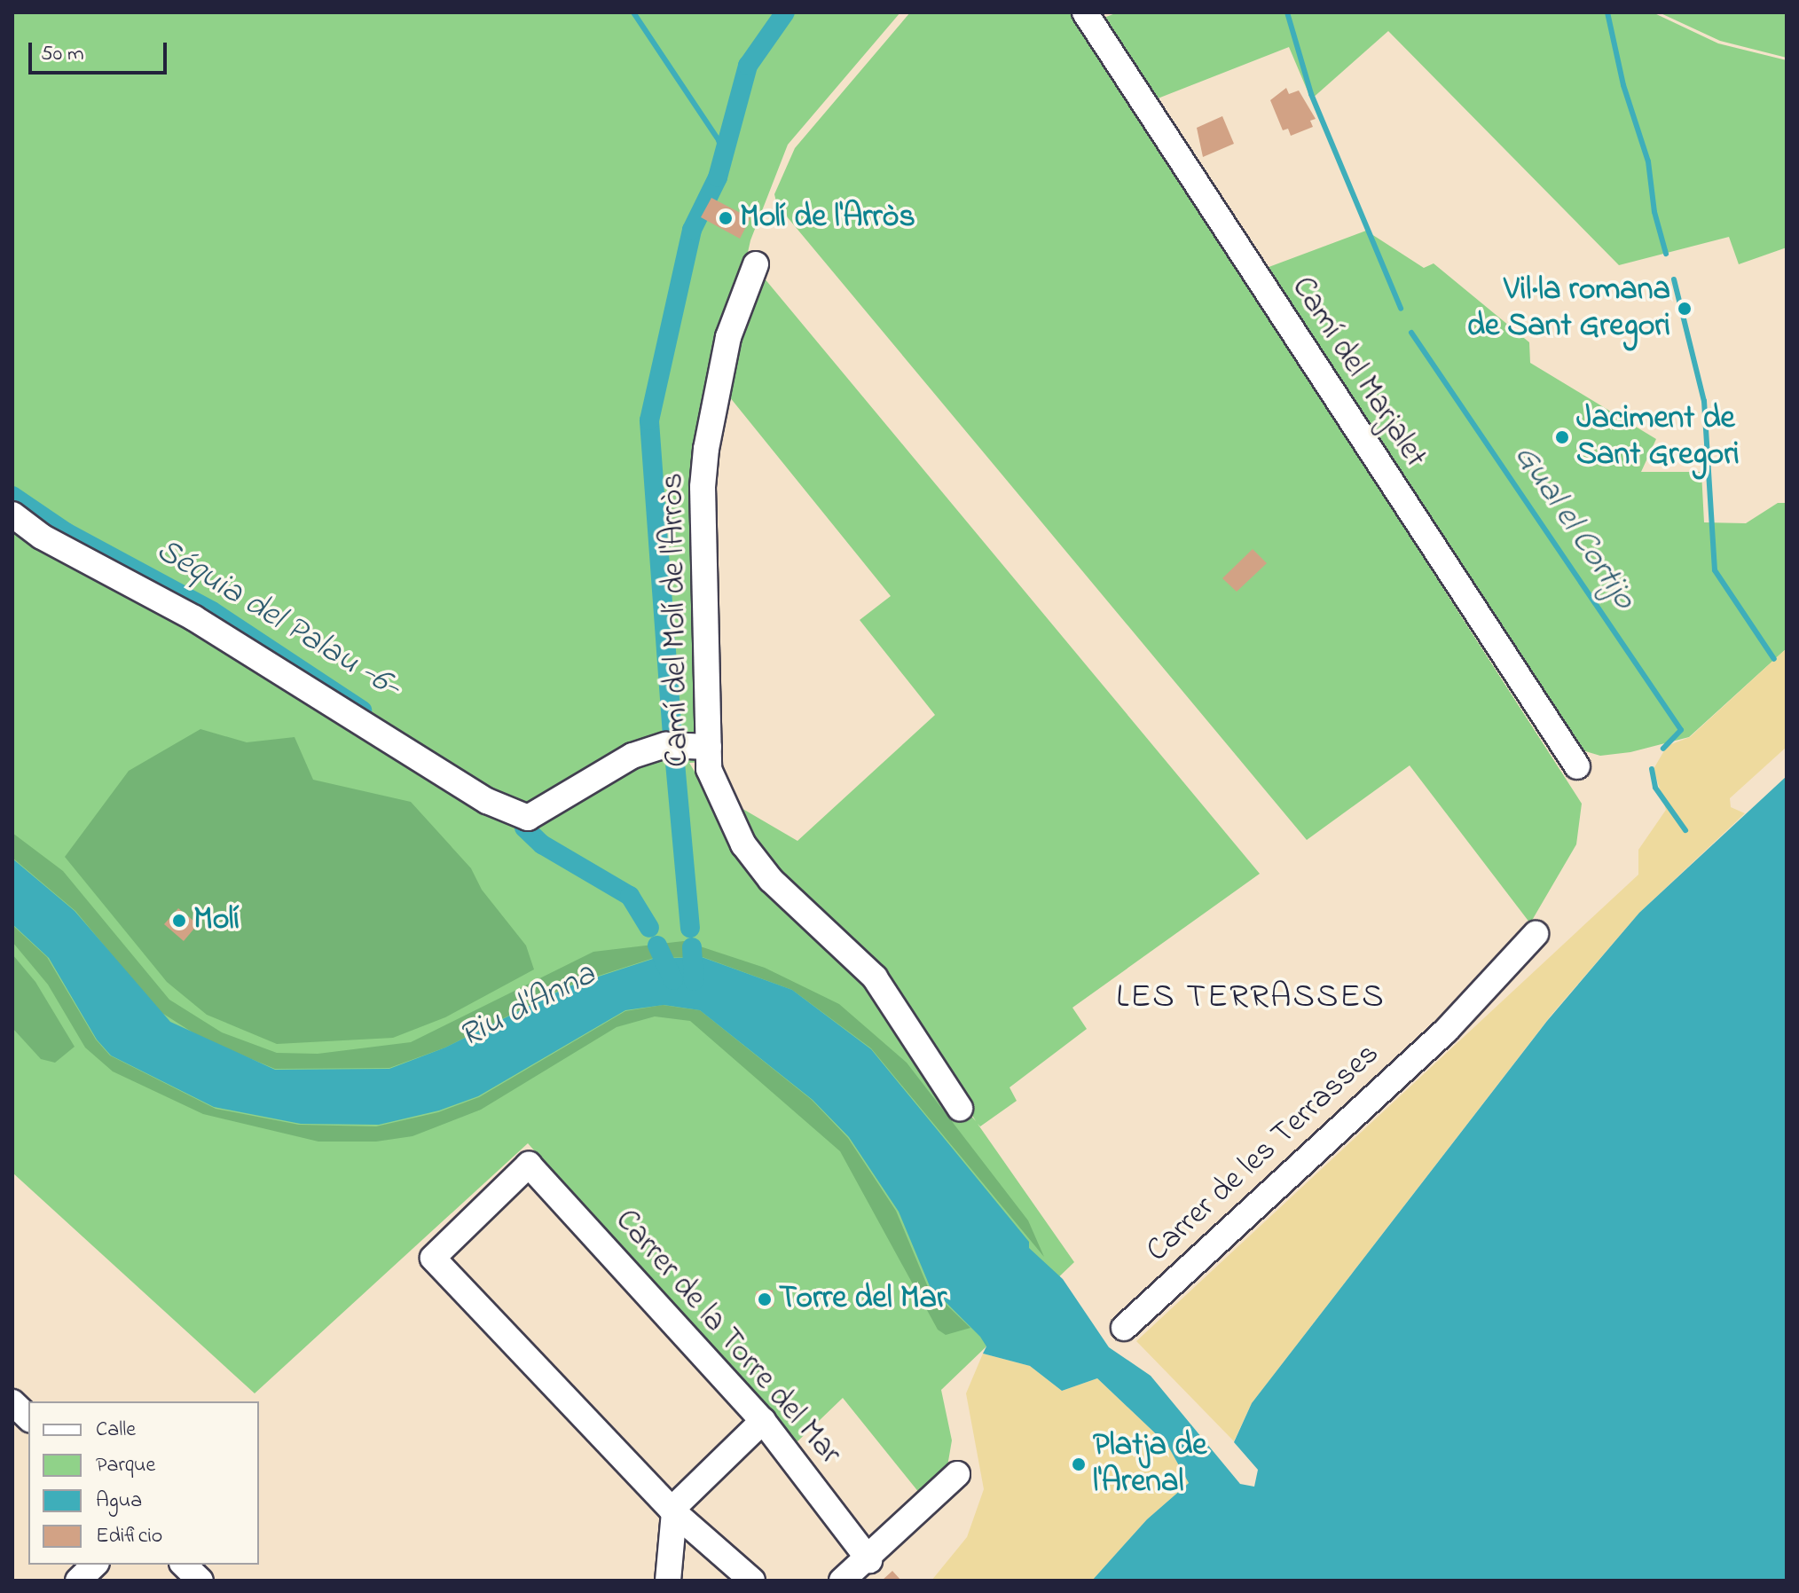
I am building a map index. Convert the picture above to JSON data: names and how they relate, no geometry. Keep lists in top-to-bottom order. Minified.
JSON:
{"streets":{"street":["Camí del Marjalet","Camí del Molí de l'Arròs","Carrer de les Terrasses","Carrer de la Torre del Mar"]},"districts":["LES TERRASSES"],"water":["Gual el Cortijo","Séquia del Palau -6-","Riu d'Anna"],"places":["Molí de l'Arròs","Vil·la romana de Sant Gregori","Jaciment de Sant Gregori","Molí","Torre del Mar","Platja de l'Arenal"],"legend":["Calle","Parque","Agua","Edificio"],"scale_bar":"50 m"}
